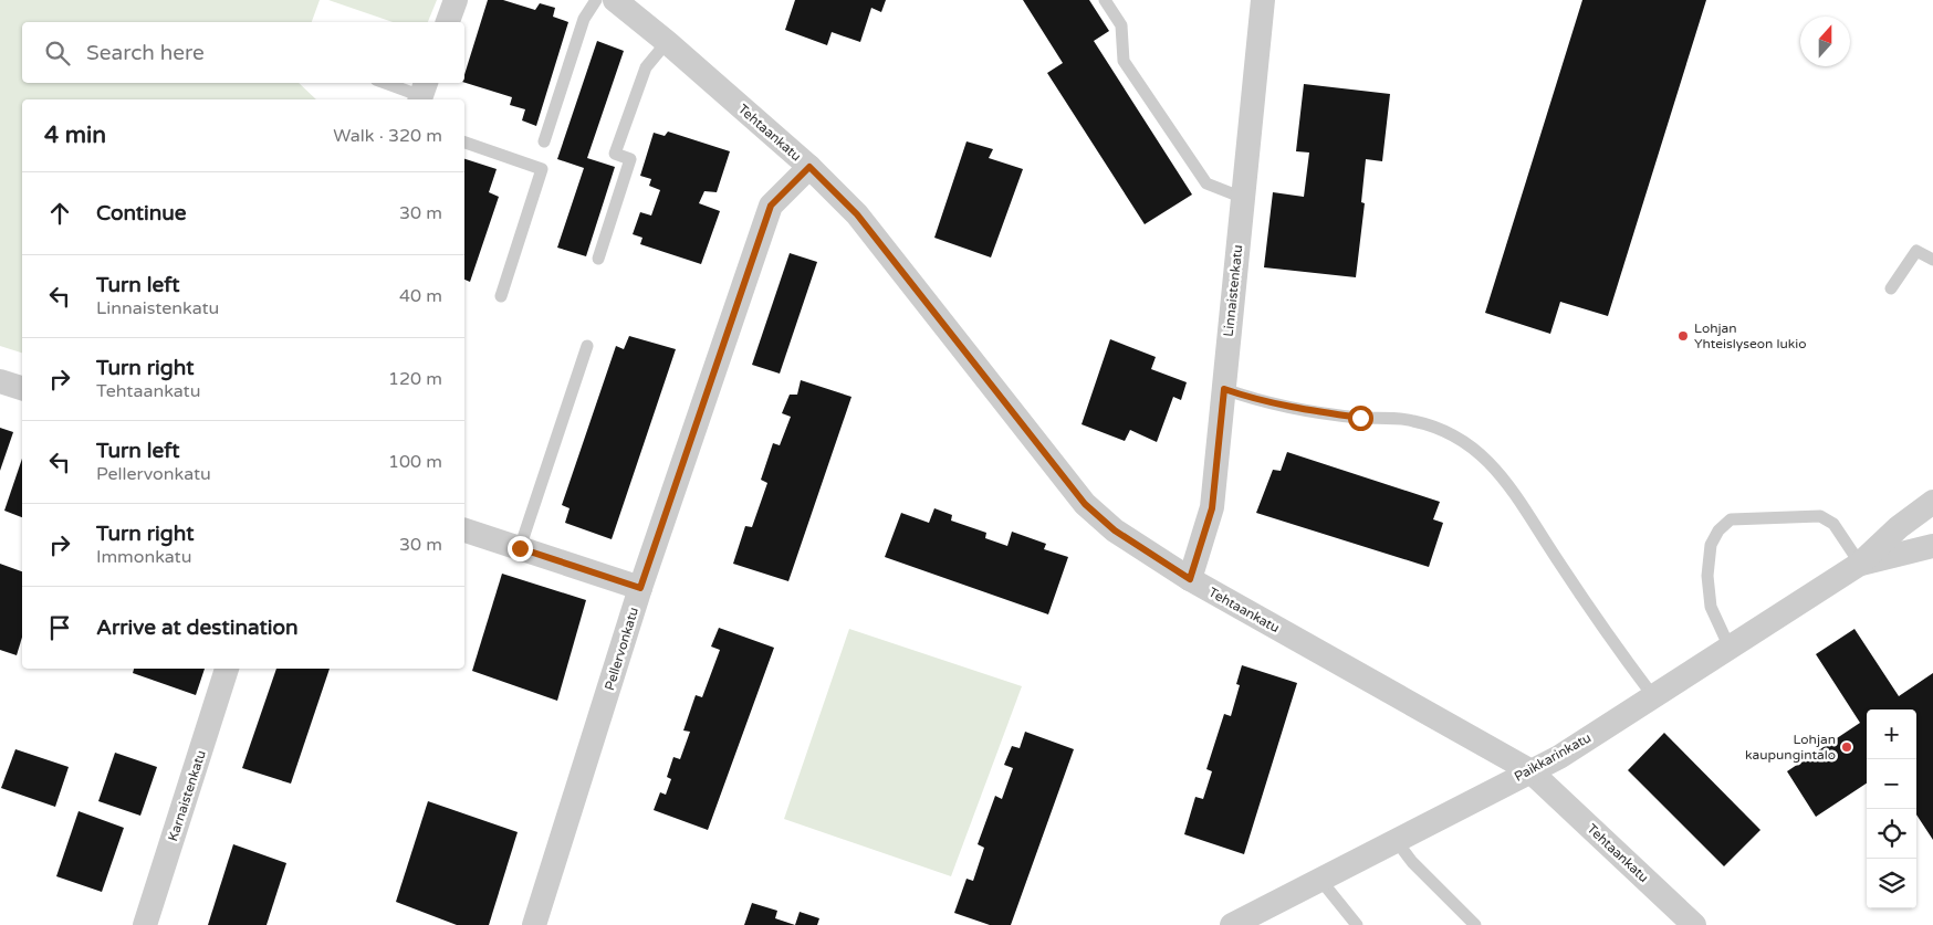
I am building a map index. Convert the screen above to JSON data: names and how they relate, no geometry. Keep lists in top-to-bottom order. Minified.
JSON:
{"streets":{"street":["Tehtaankatu","Linnaistenkatu","Pellervonkatu","Paikkarinkatu","Karnaistenkatu"]},"crossings":[["Tehtaankatu","Linnaistenkatu"],["Tehtaankatu","Pellervonkatu"],["Tehtaankatu","Paikkarinkatu"]],"places":["Lohjan Yhteislyseon lukio","Lohjan kaupungintalo"],"north":"top","page":{"search":"Search here","heading":["4 min","Walk · 320 m"],"list":[["Continue","30 m"],["Turn left","Linnaistenkatu","40 m"],["Turn right","Tehtaankatu","120 m"],["Turn left","Pellervonkatu","100 m"],["Turn right","Immonkatu","30 m"],"Arrive at destination"],"map_buttons":["+","−"]}}
